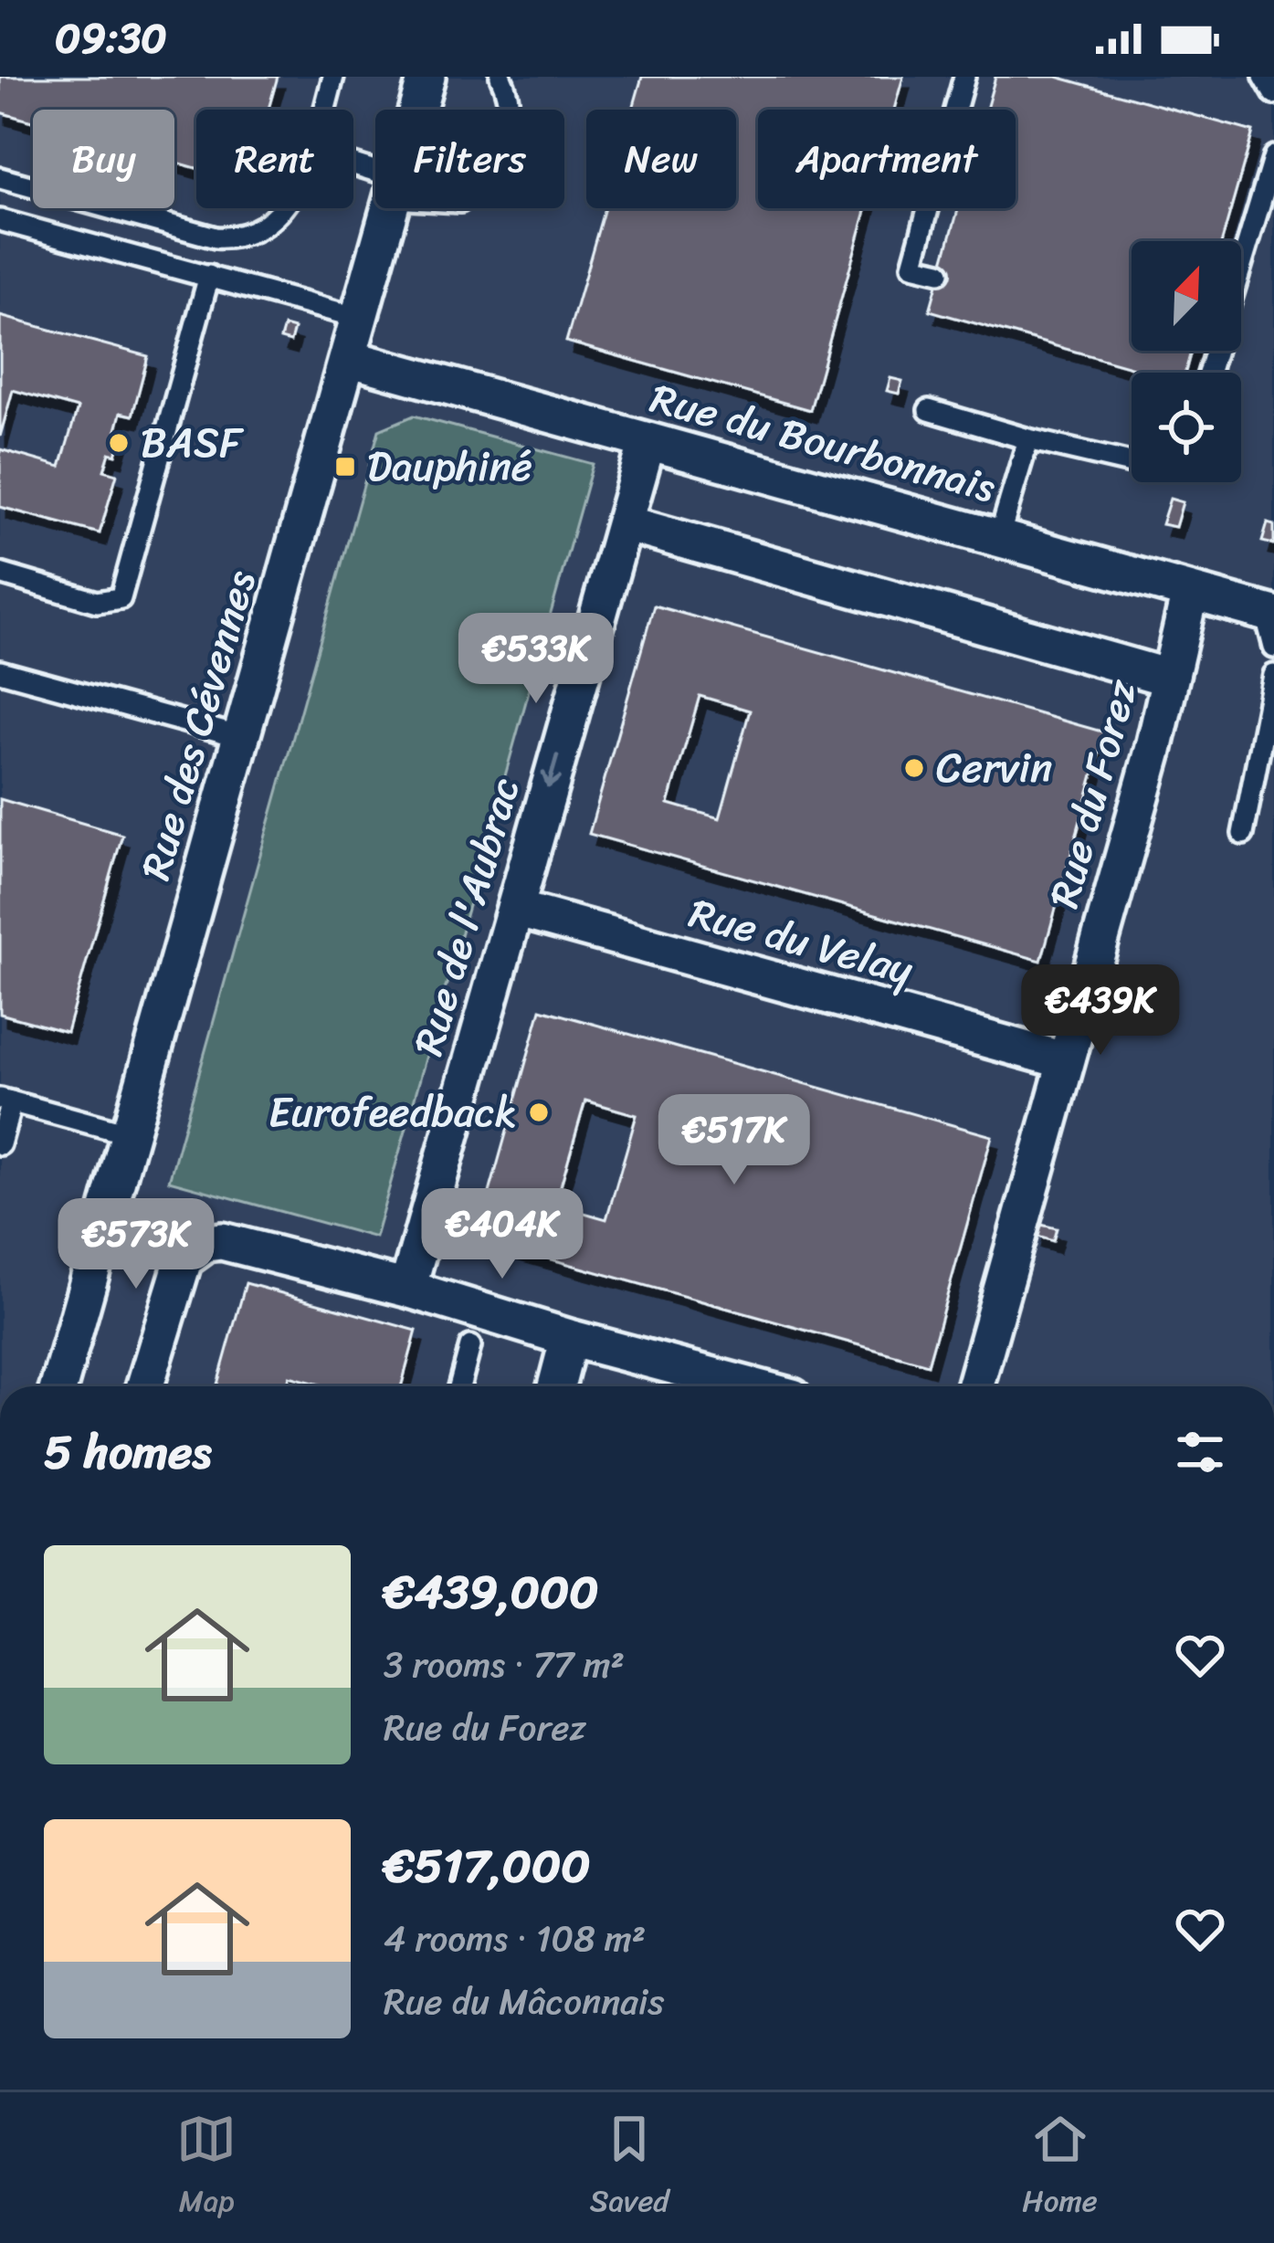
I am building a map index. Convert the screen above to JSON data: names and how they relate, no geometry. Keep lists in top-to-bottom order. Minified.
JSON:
{"streets":{"street":["Rue du Bourbonnais","Rue des Cévennes","Rue du Forez","Rue de l'Aubrac","Rue du Velay"]},"crossings":[["Rue du Bourbonnais","Rue des Cévennes"],["Rue du Bourbonnais","Rue du Forez"],["Rue du Bourbonnais","Rue de l'Aubrac"],["Rue du Forez","Rue du Velay"],["Rue de l'Aubrac","Rue du Velay"]],"one_way":["Rue de l'Aubrac"],"places":{"other":["BASF","Cervin","Eurofeedback"],"transit":["Dauphiné"]},"north":"top right","page":{"status":"09:30","chip":["Buy","Rent","Filters","New","Apartment"],"price":["€533K","€439K","€517K","€404K","€573K"],"heading":"5 homes","list":[{"name":"€439,000","note":"3 rooms · 77 m² · Rue du Forez"},{"name":"€517,000","note":"4 rooms · 108 m² · Rue du Mâconnais"}],"tabs":["Map","Saved","Home"]}}
